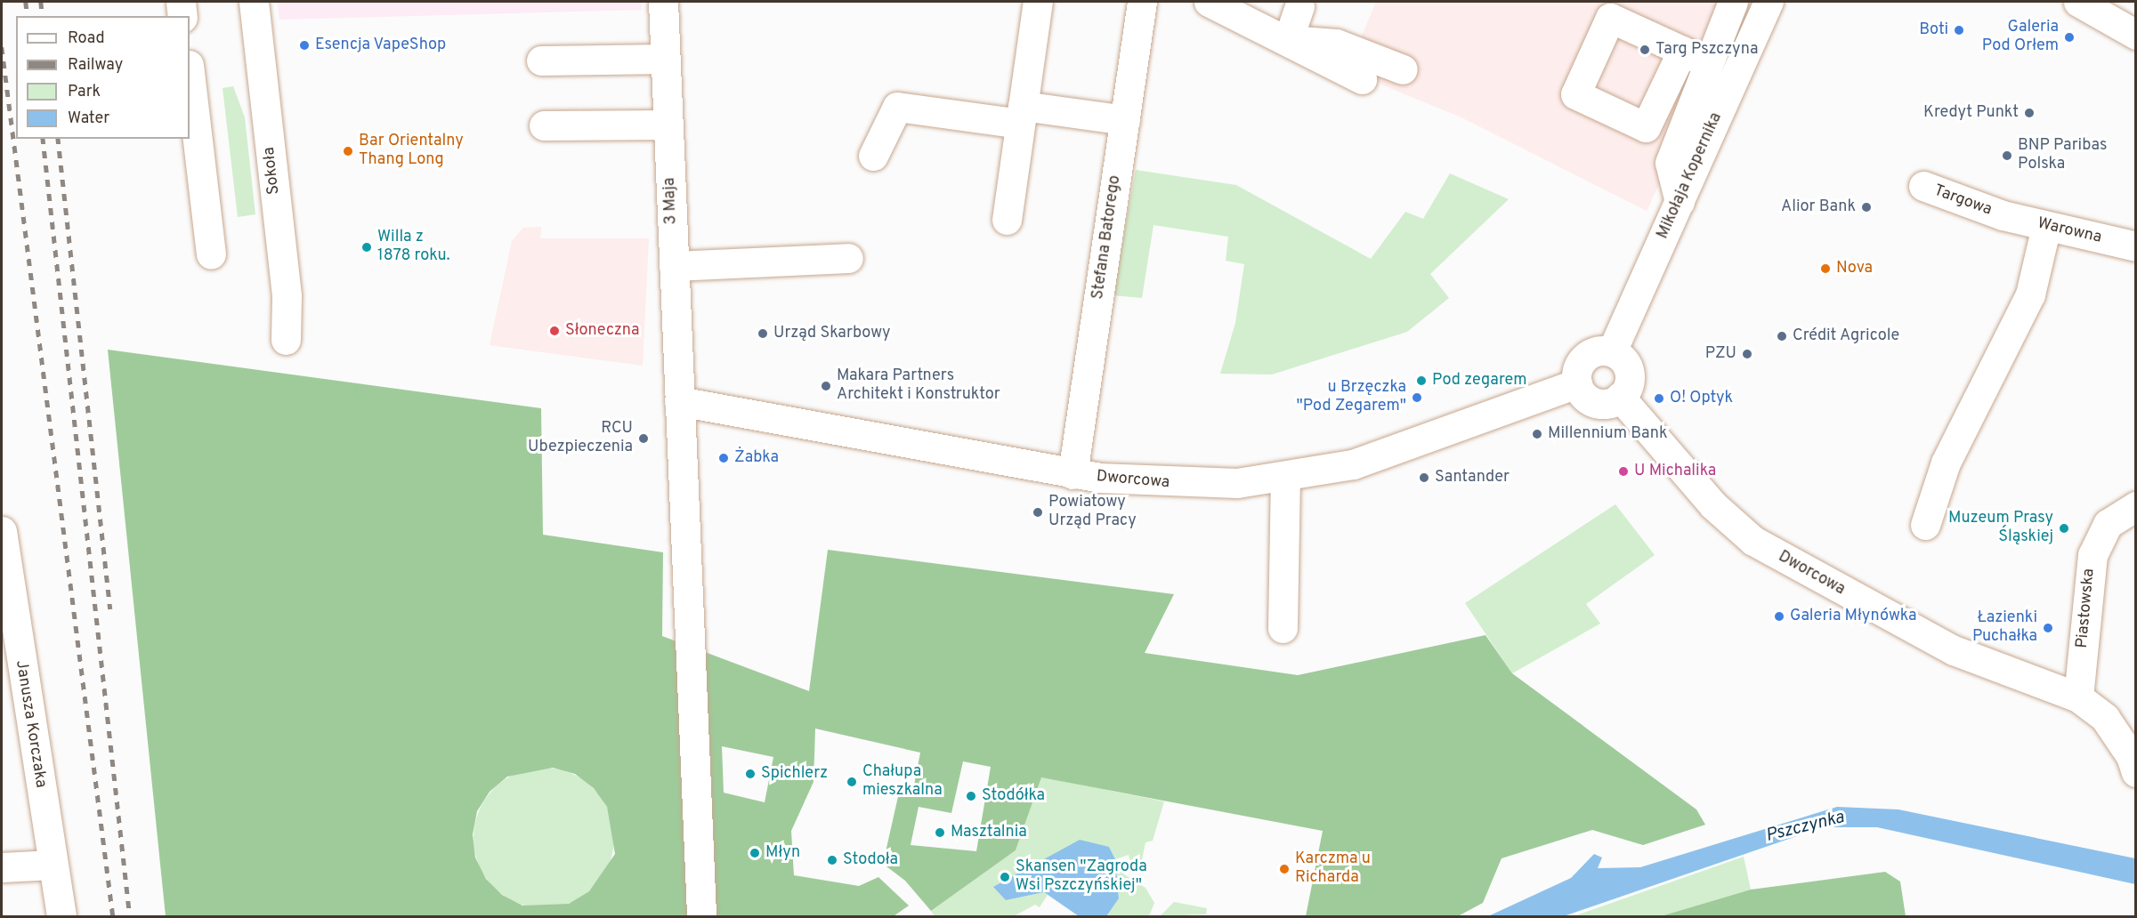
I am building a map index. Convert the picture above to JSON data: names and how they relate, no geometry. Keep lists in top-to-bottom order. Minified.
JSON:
{"streets":{"street":["Sokoła","Mikołaja Kopernika","3 Maja","Targowa","Warowna","Stefana Batorego","Dworcowa","Piastowska","Janusza Korczaka"]},"crossings":[["Mikołaja Kopernika","Dworcowa"],["3 Maja","Dworcowa"],["Targowa","Warowna"],["Stefana Batorego","Dworcowa"],["Dworcowa","Piastowska"]],"water":["Pszczynka"],"places":["Boti","Galeria Pod Orłem","Esencja VapeShop","Targ Pszczyna","Kredyt Punkt","Bar Orientalny Thang Long","BNP Paribas Polska","Alior Bank","Willa z 1878 roku.","Nova","Słoneczna","Urząd Skarbowy","Crédit Agricole","PZU","Pod zegarem","Makara Partners Architekt i Konstruktor","u Brzęczka \"Pod Zegarem\"","O! Optyk","Millennium Bank","RCU Ubezpieczenia","Żabka","U Michalika","Santander","Powiatowy Urząd Pracy","Muzeum Prasy Śląskiej","Galeria Młynówka","Łazienki Puchałka","Spichlerz","Chałupa mieszkalna","Stodółka","Masztalnia","Młyn","Stodoła","Karczma u Richarda","Skansen \"Zagroda Wsi Pszczyńskiej\""],"legend":["Road","Railway","Park","Water"]}
